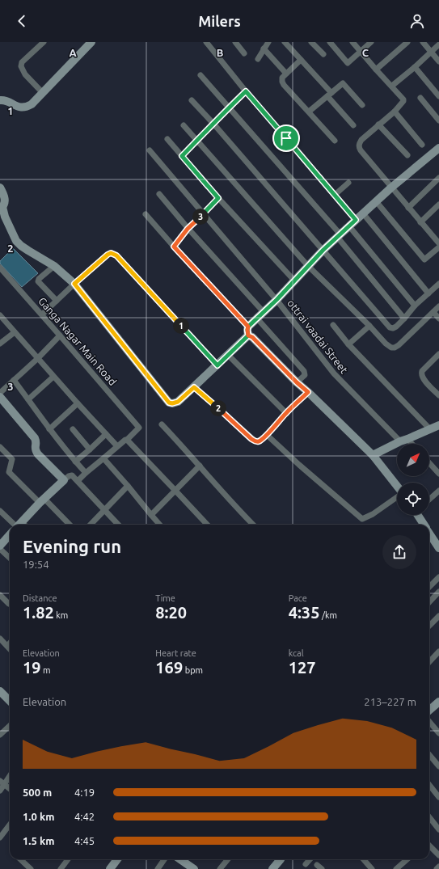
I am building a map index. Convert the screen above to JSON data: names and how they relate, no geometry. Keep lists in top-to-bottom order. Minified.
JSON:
{"streets":{"street":["ottrai vaadai Street","Ganga Nagar Main Road"]},"north":"top right","page":{"header":"Milers","pins":["3","1","2"],"heading":["Evening run","19:54"],"stats":[["Distance","1.82 km"],["Time","8:20"],["Pace","4:35 /km"],["Elevation","19 m"],["Heart rate","169 bpm"],["kcal","127"]],"chart":["Elevation","213–227 m"],"list":[{"name":"500 m","note":"4:19"},{"name":"1.0 km","note":"4:42"},{"name":"1.5 km","note":"4:45"}]},"grid":{"columns":["A","B","C"],"rows":["1","2","3"]}}
